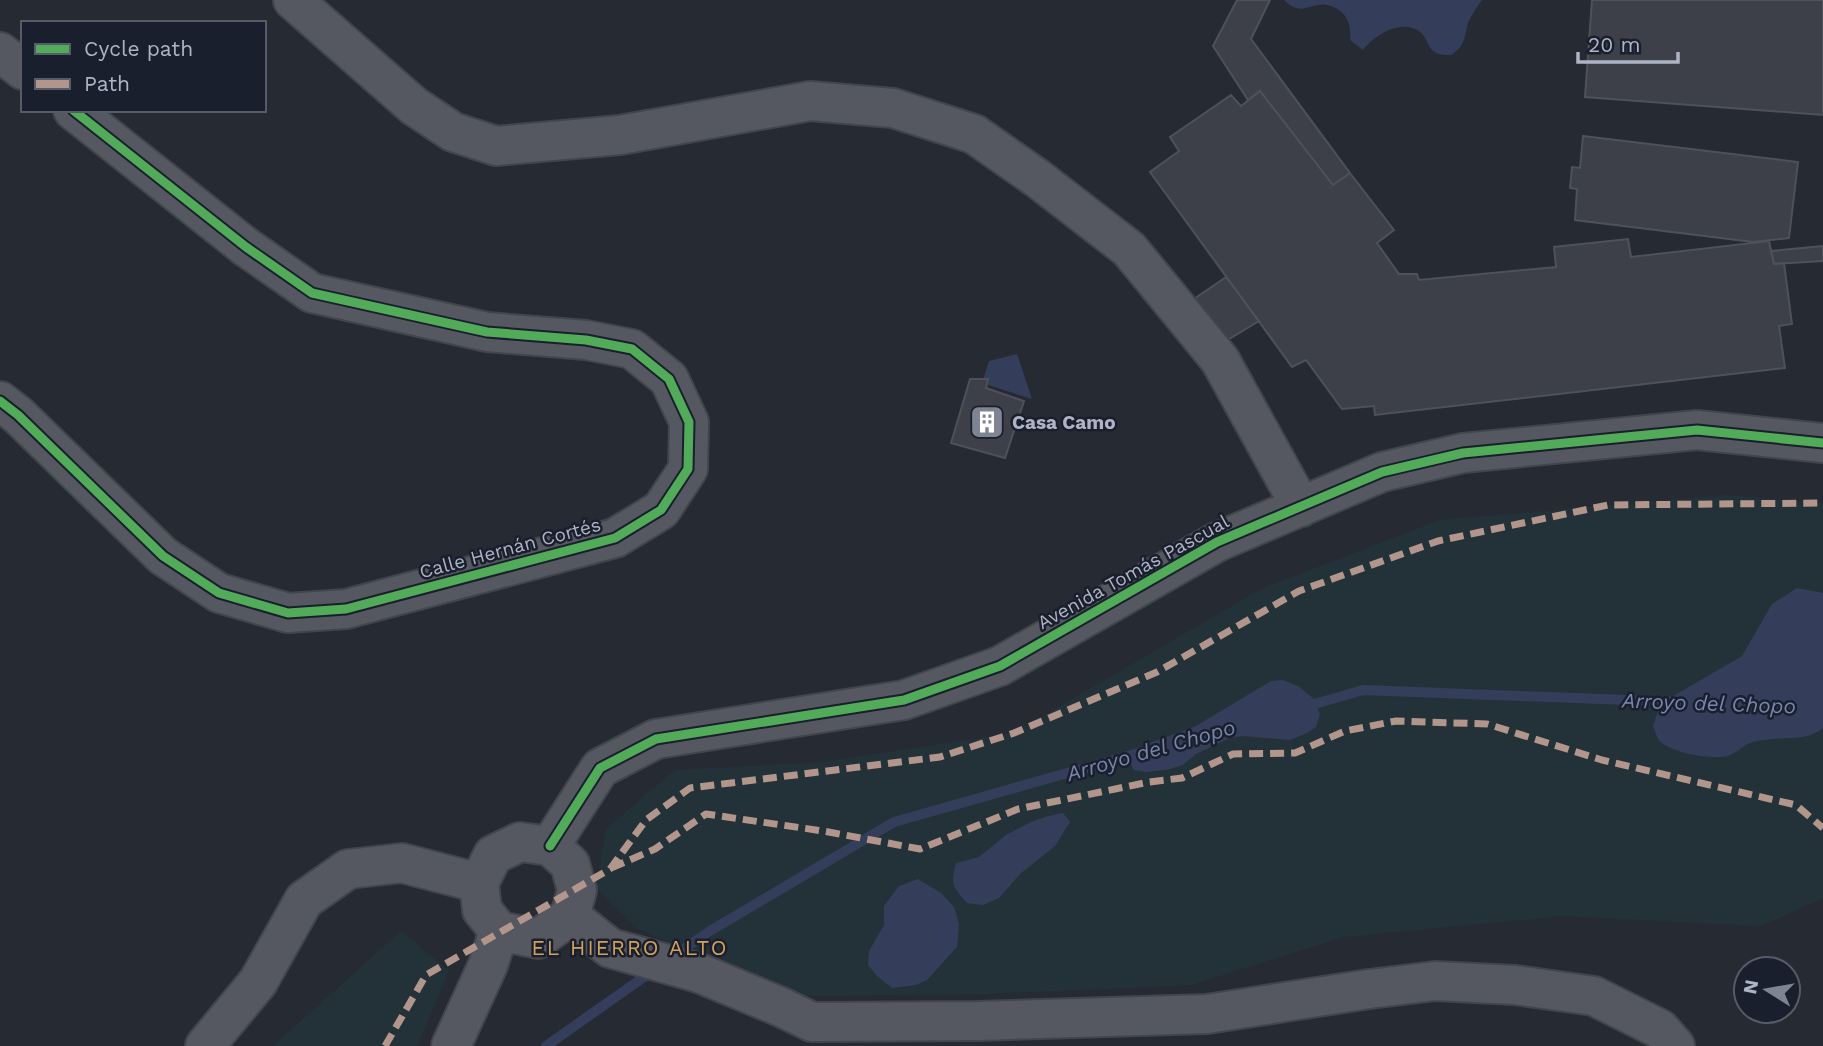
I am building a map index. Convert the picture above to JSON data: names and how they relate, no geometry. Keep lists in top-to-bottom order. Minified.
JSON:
{"streets":{"street":["Calle Hernán Cortés","Avenida Tomás Pascual"]},"districts":["EL HIERRO ALTO"],"water":["Arroyo del Chopo"],"places":{"building":["Casa Camo"]},"legend":["Cycle path","Path"],"scale_bar":"20 m","north":"left"}
